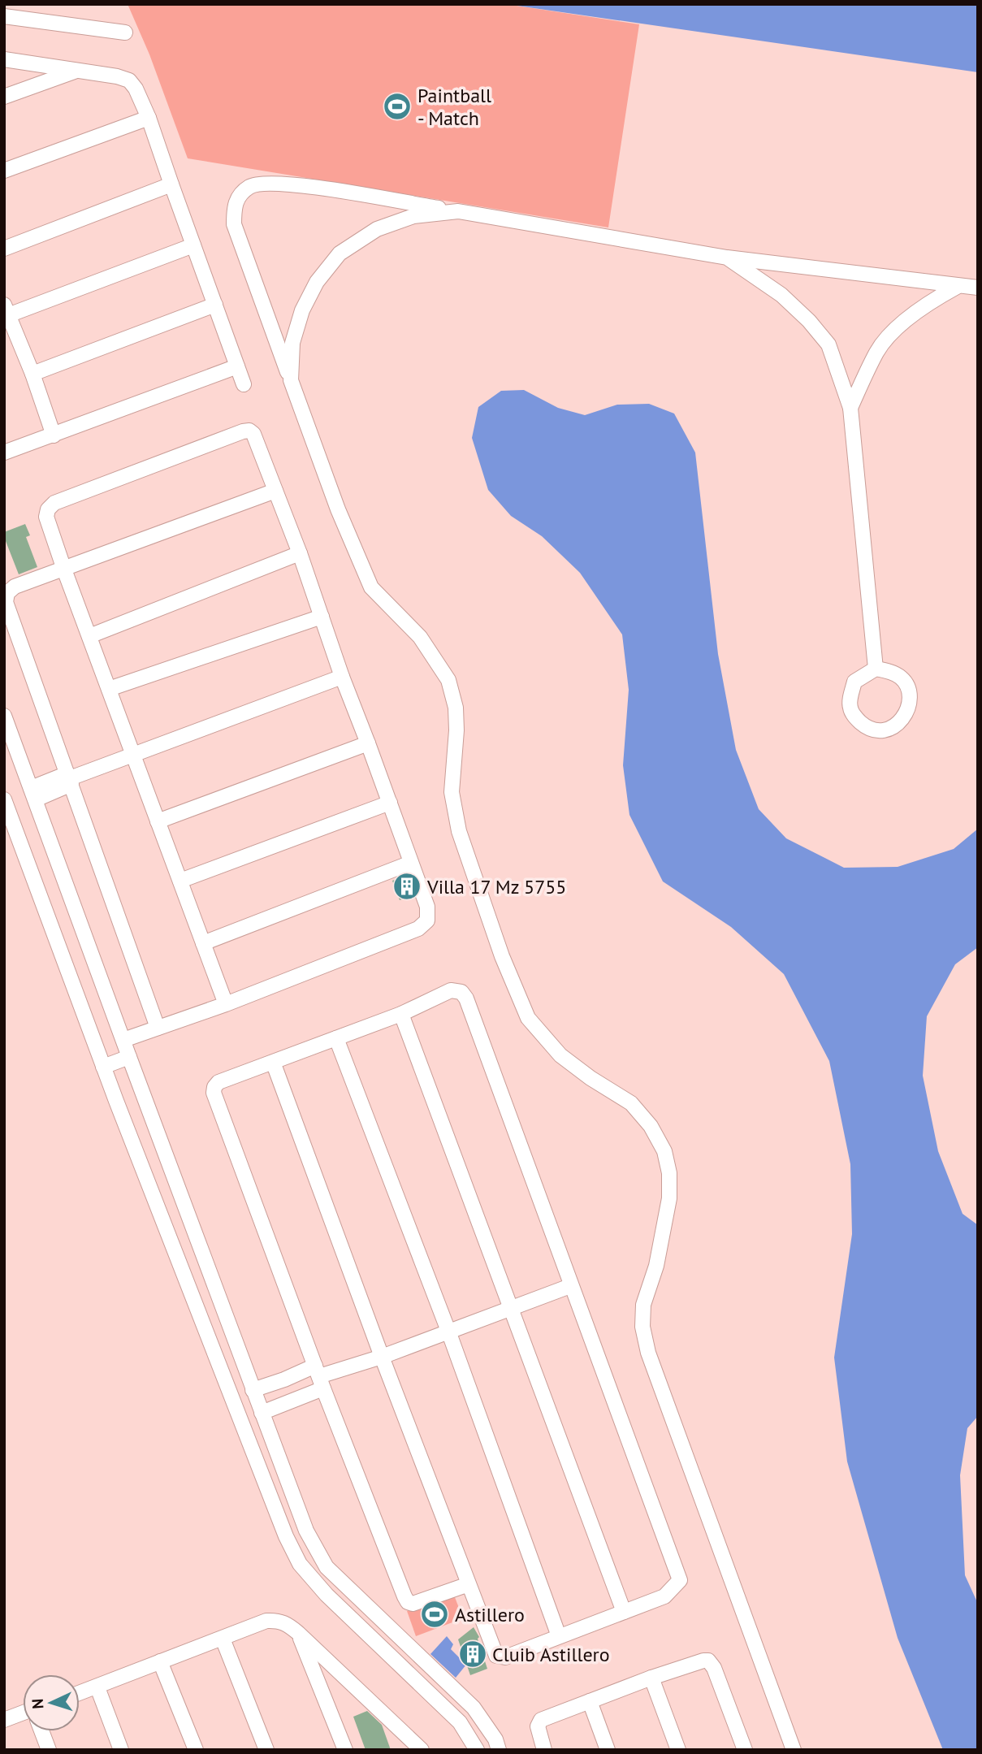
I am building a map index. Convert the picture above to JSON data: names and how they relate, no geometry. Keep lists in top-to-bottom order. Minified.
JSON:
{"places":{"sports":["Paintball - Match","Astillero"],"building":["Villa 17 Mz 5755","Cluib Astillero"]},"north":"left"}
